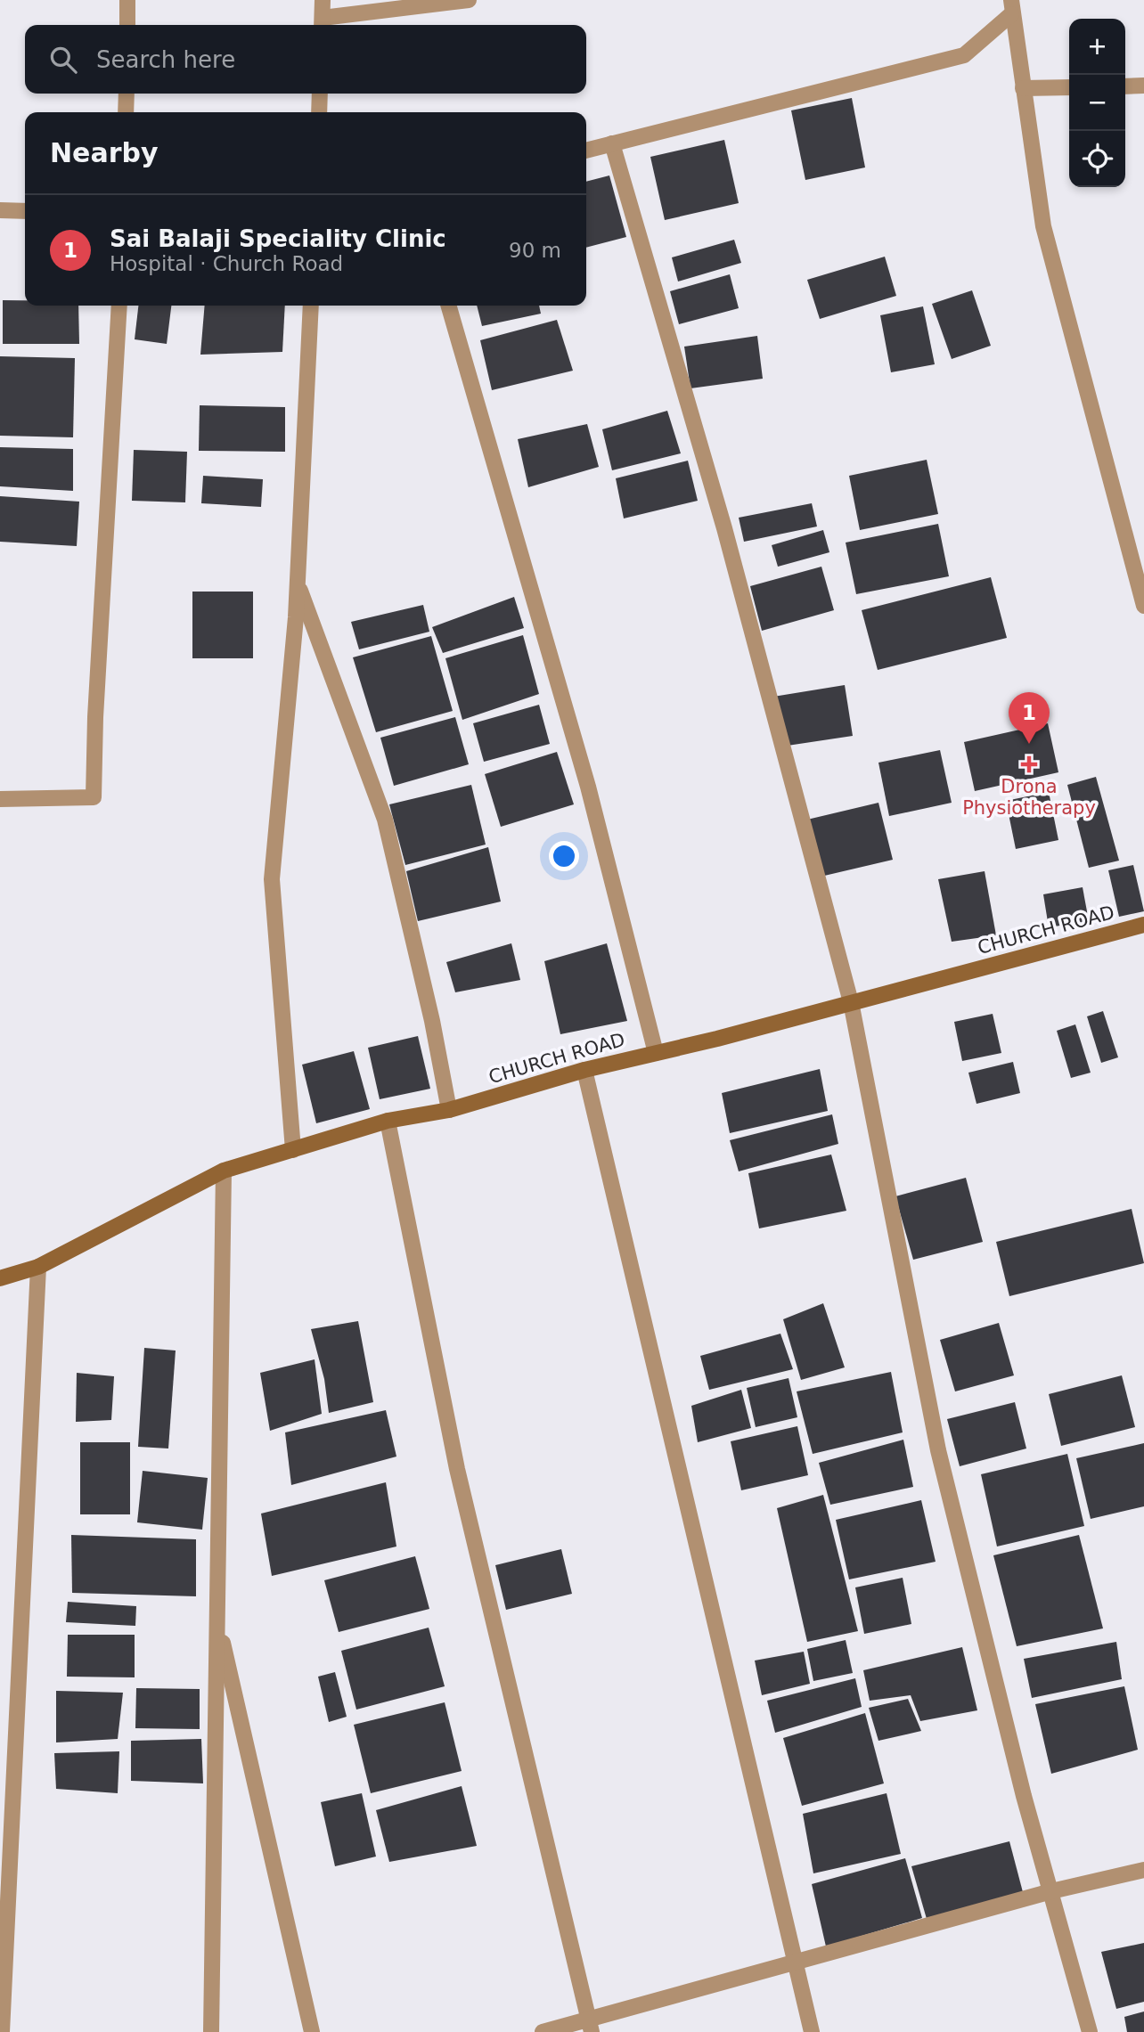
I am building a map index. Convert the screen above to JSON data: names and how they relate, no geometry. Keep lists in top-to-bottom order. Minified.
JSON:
{"streets":{"main road":["CHURCH ROAD"]},"places":{"health":["Drona Physiotherapy"]},"page":{"map_buttons":["+","−"],"search":"Search here","heading":"Nearby","list":[{"mark":"1","name":"Sai Balaji Speciality Clinic","note":"Hospital · Church Road","value":"90 m"}],"pins":"1"}}
